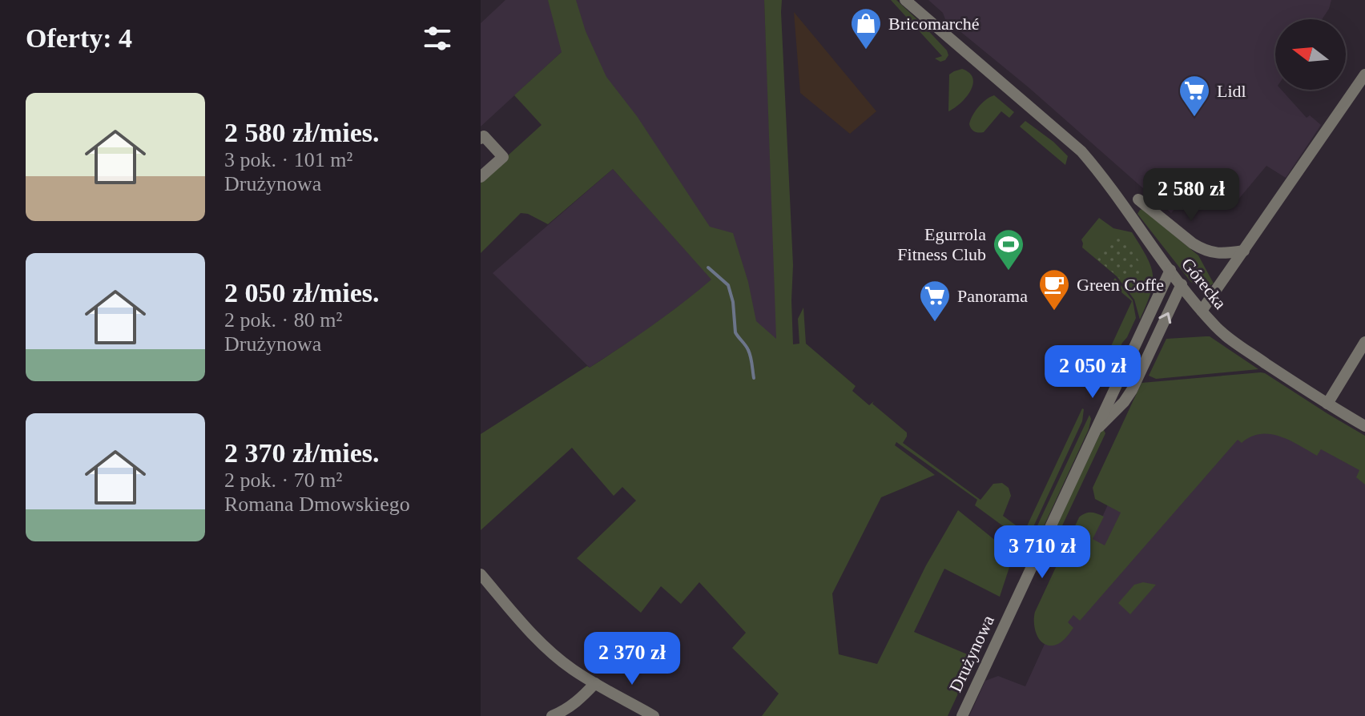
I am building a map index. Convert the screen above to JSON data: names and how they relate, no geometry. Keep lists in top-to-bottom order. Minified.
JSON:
{"streets":{"street":["Górecka","Drużynowa"]},"crossings":[["Górecka","Drużynowa"]],"places":{"shop":["Bricomarché"],"supermarket":["Lidl","Panorama"],"sports":["Egurrola Fitness Club"],"cafe":["Green Coffe"]},"north":"left","page":{"heading":"Oferty: 4","list":[{"name":"2 580 zł/mies.","note":"3 pok. · 101 m² · Drużynowa"},{"name":"2 050 zł/mies.","note":"2 pok. · 80 m² · Drużynowa"},{"name":"2 370 zł/mies.","note":"2 pok. · 70 m² · Romana Dmowskiego"}],"price":["2 580 zł","2 050 zł","3 710 zł","2 370 zł"]}}
